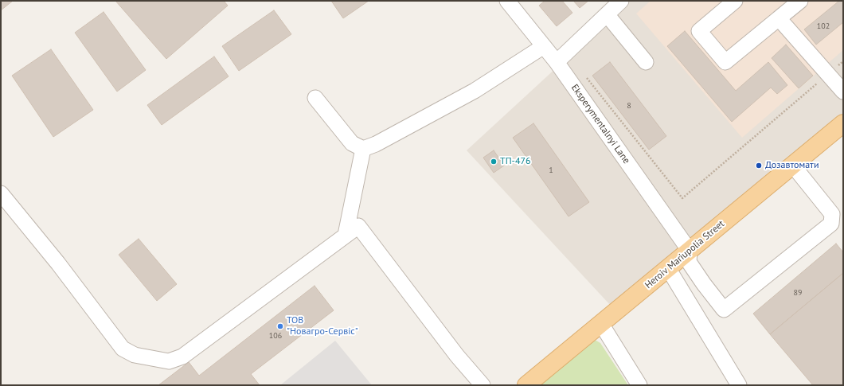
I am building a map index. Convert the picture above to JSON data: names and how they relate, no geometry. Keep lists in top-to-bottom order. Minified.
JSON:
{"streets":{"main road":["Heroiv Mariupolia Street"],"street":["Eksperymentalnyi Lane"]},"crossings":[["Eksperymentalnyi Lane","Heroiv Mariupolia Street"]],"places":["ТП-476","Дозавтомати","ТОВ \"Новагро-Сервіс\""],"house_numbers":["102","8","1","89","106"]}
